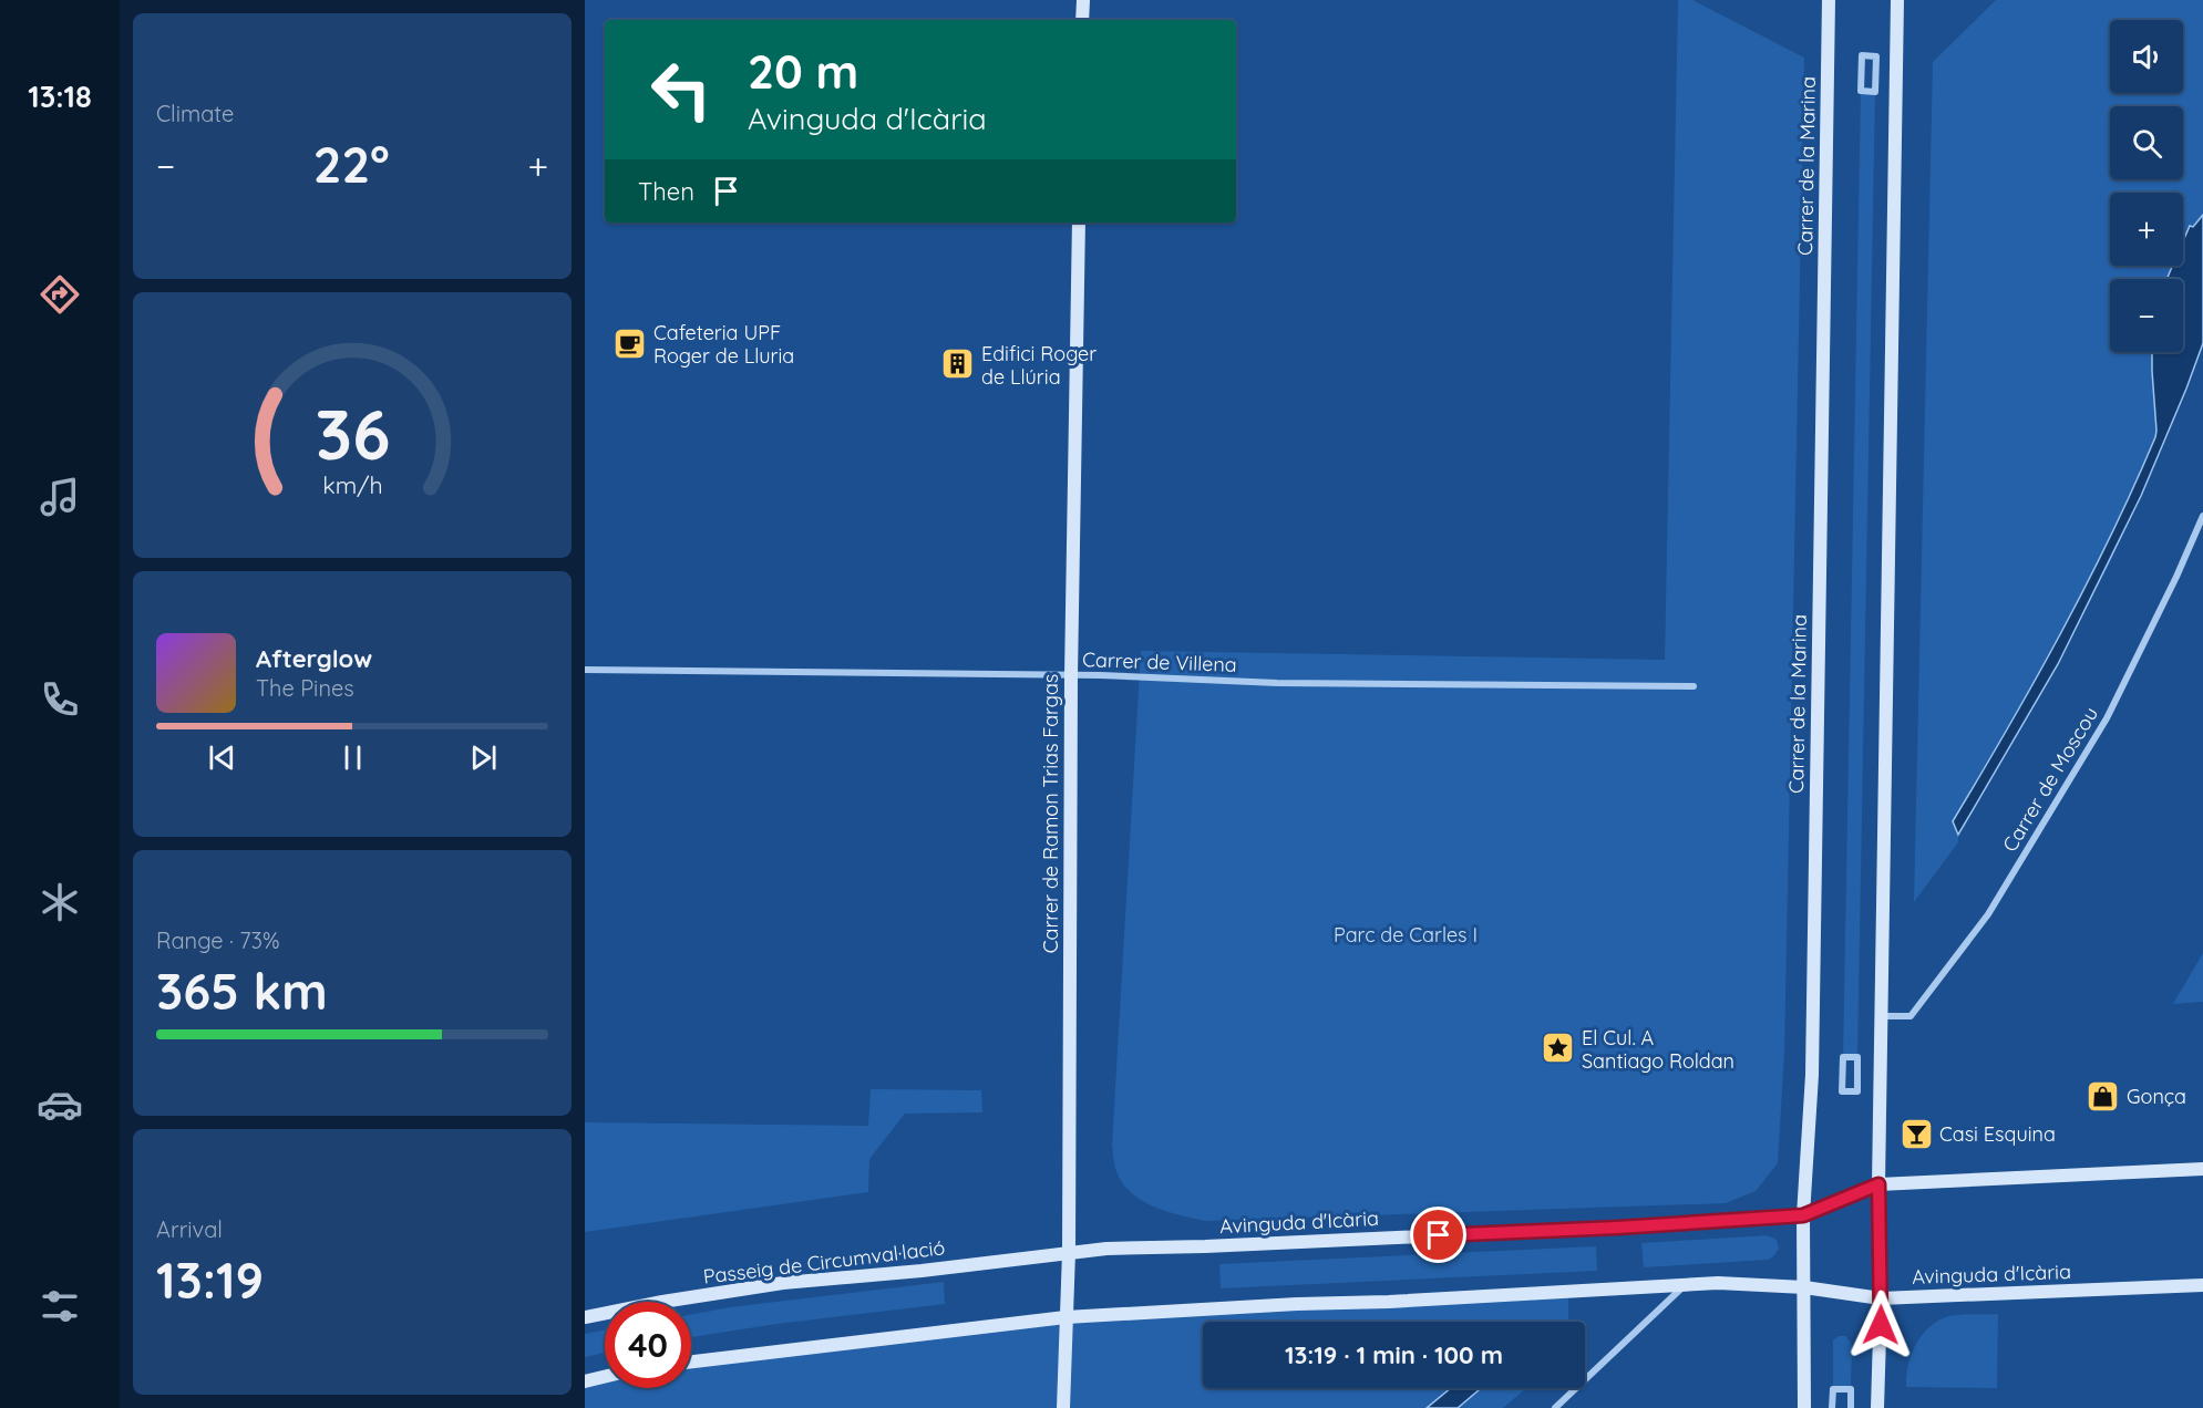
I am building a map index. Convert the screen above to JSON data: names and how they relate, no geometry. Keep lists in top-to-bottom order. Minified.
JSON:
{"streets":{"street":["Carrer de la Marina","Carrer de Villena","Carrer de Moscou","Carrer de Ramon Trias Fargas","Avinguda d'Icària","Passeig de Circumval·lació"]},"crossings":[["Carrer de la Marina","Avinguda d'Icària"],["Carrer de Villena","Carrer de Ramon Trias Fargas"],["Carrer de Ramon Trias Fargas","Avinguda d'Icària"],["Carrer de Ramon Trias Fargas","Passeig de Circumval·lació"],["Avinguda d'Icària","Passeig de Circumval·lació"]],"parks":["Parc de Carles I"],"places":{"cafe":["Cafeteria UPF Roger de Lluria"],"building":["Edifici Roger de Llúria"],"place":["El Cul. A Santiago Roldan"],"shop":["Gonça"],"bar":["Casi Esquina"]},"page":{"tabs":"13:18","tile":["Climate",["Range · 73%","365 km"],["Arrival","13:19"]],"map_buttons":["+","−"],"turn":["20 m","Avinguda d'Icària"],"heat":["−","22°","+"],"then":"Then","song":["Afterglow","The Pines"],"limit":"40","trip":"13:19 · 1 min · 100 m","gauge":["36","km/h"]}}
